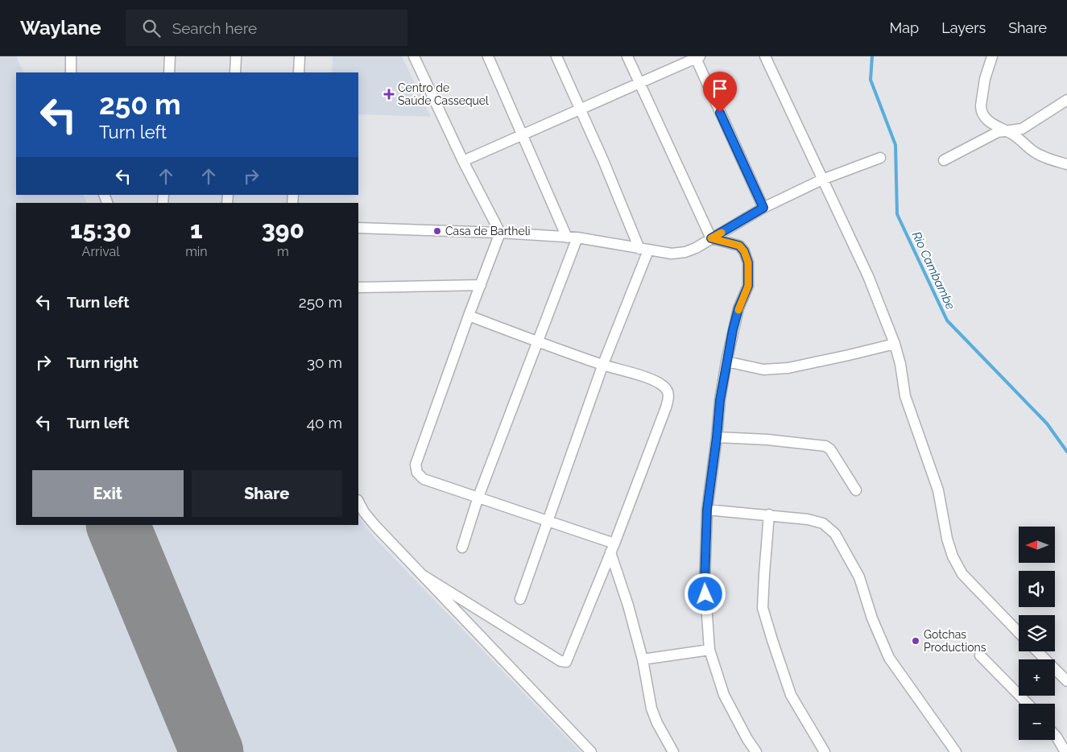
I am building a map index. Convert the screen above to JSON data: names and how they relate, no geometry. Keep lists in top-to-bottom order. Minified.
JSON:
{"water":["Rio Cambambe"],"places":{"health":["Centro de Saúde Cassequel"],"other":["Casa de Bartheli","Gotchas Productions"]},"north":"left","page":{"header":"Waylane","search":"Search here","nav":["Map","Layers","Share"],"turn":["250 m","Turn left"],"eta":["15:30","Arrival","1","min","390","m"],"list":[{"name":"Turn left","value":"250 m"},{"name":"Turn right","value":"30 m"},{"name":"Turn left","value":"40 m"}],"buttons":["Exit","Share"],"map_buttons":["+","−"]}}
